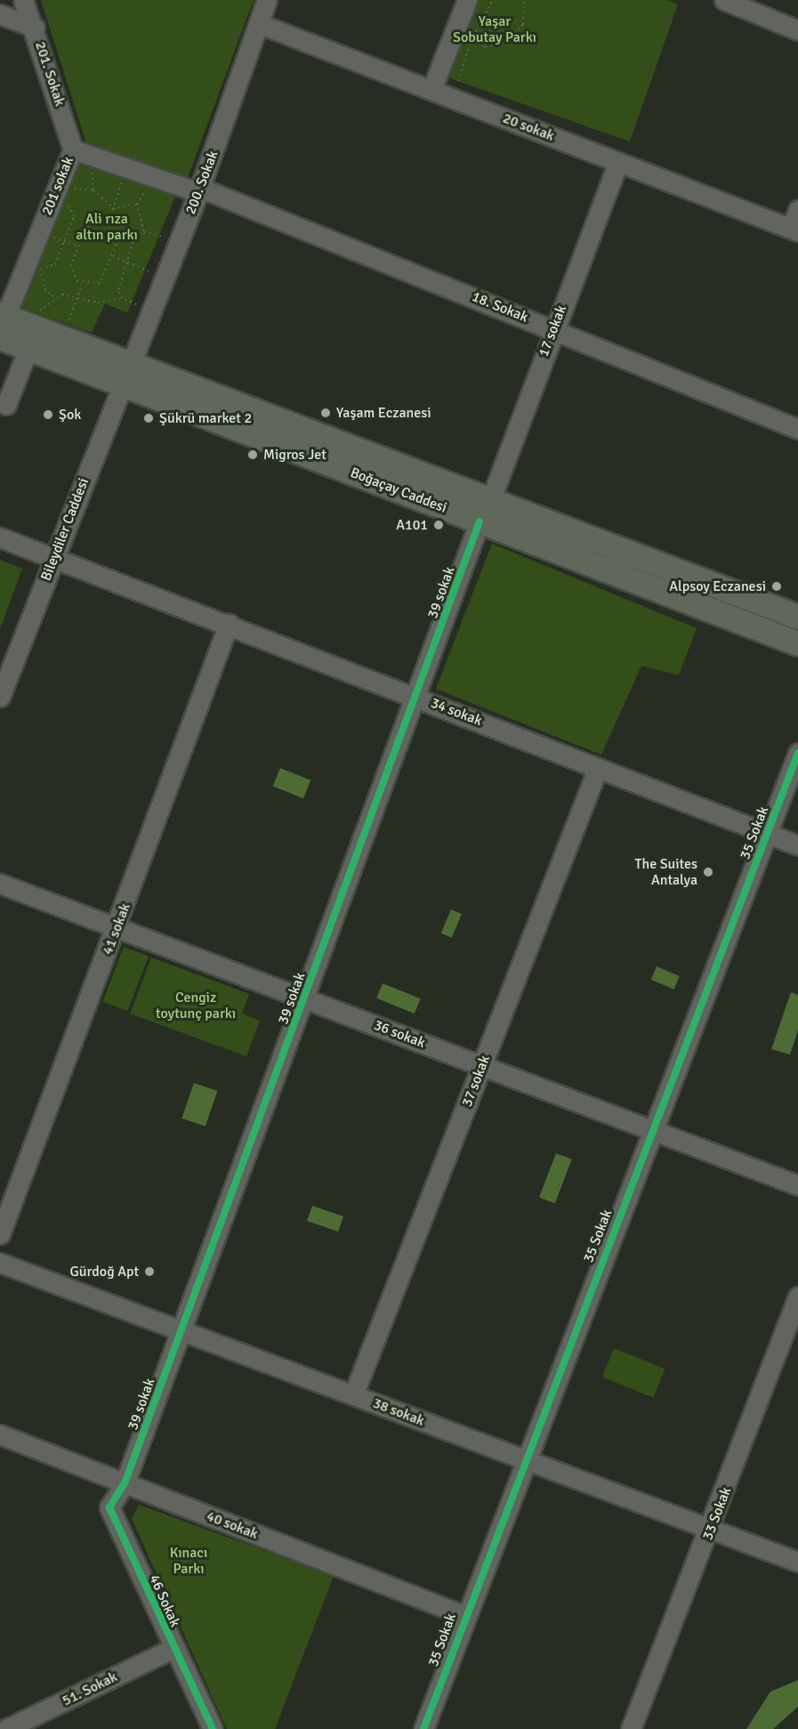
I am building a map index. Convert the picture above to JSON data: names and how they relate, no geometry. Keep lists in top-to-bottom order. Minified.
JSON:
{"streets":{"main road":["Boğaçay Caddesi"],"street":["201. Sokak","20 sokak","200. Sokak","201 sokak","18. Sokak","17 sokak","Bileydiler Caddesi","39 sokak","34 sokak","35 Sokak","41 sokak","36 sokak","37 sokak","38 sokak","33 Sokak","40 sokak","46 Sokak","51. Sokak"]},"crossings":[["201. Sokak","201 sokak"],["20 sokak","200. Sokak"],["20 sokak","17 sokak"],["200. Sokak","201 sokak"],["200. Sokak","18. Sokak"],["200. Sokak","Boğaçay Caddesi"],["200. Sokak","Bileydiler Caddesi"],["201 sokak","18. Sokak"],["201 sokak","Boğaçay Caddesi"],["18. Sokak","17 sokak"],["17 sokak","Boğaçay Caddesi"],["17 sokak","39 sokak"],["Boğaçay Caddesi","Bileydiler Caddesi"],["Boğaçay Caddesi","39 sokak"],["Bileydiler Caddesi","34 sokak"],["39 sokak","34 sokak"],["39 sokak","36 sokak"],["39 sokak","38 sokak"],["39 sokak","40 sokak"],["39 sokak","46 Sokak"],["34 sokak","35 Sokak"],["34 sokak","41 sokak"],["34 sokak","37 sokak"],["35 Sokak","36 sokak"],["35 Sokak","38 sokak"],["35 Sokak","40 sokak"],["41 sokak","36 sokak"],["36 sokak","37 sokak"],["37 sokak","38 sokak"],["38 sokak","33 Sokak"],["40 sokak","46 Sokak"],["46 Sokak","51. Sokak"]],"parks":["Yaşar Sobutay Parkı","Ali rıza altın parkı","Cengiz toytunç parkı","Kınacı Parkı"],"places":["Yaşam Eczanesi","Şok","Şükrü market 2","Migros Jet","A101","Alpsoy Eczanesi","The Suites Antalya","Gürdoğ Apt"]}
